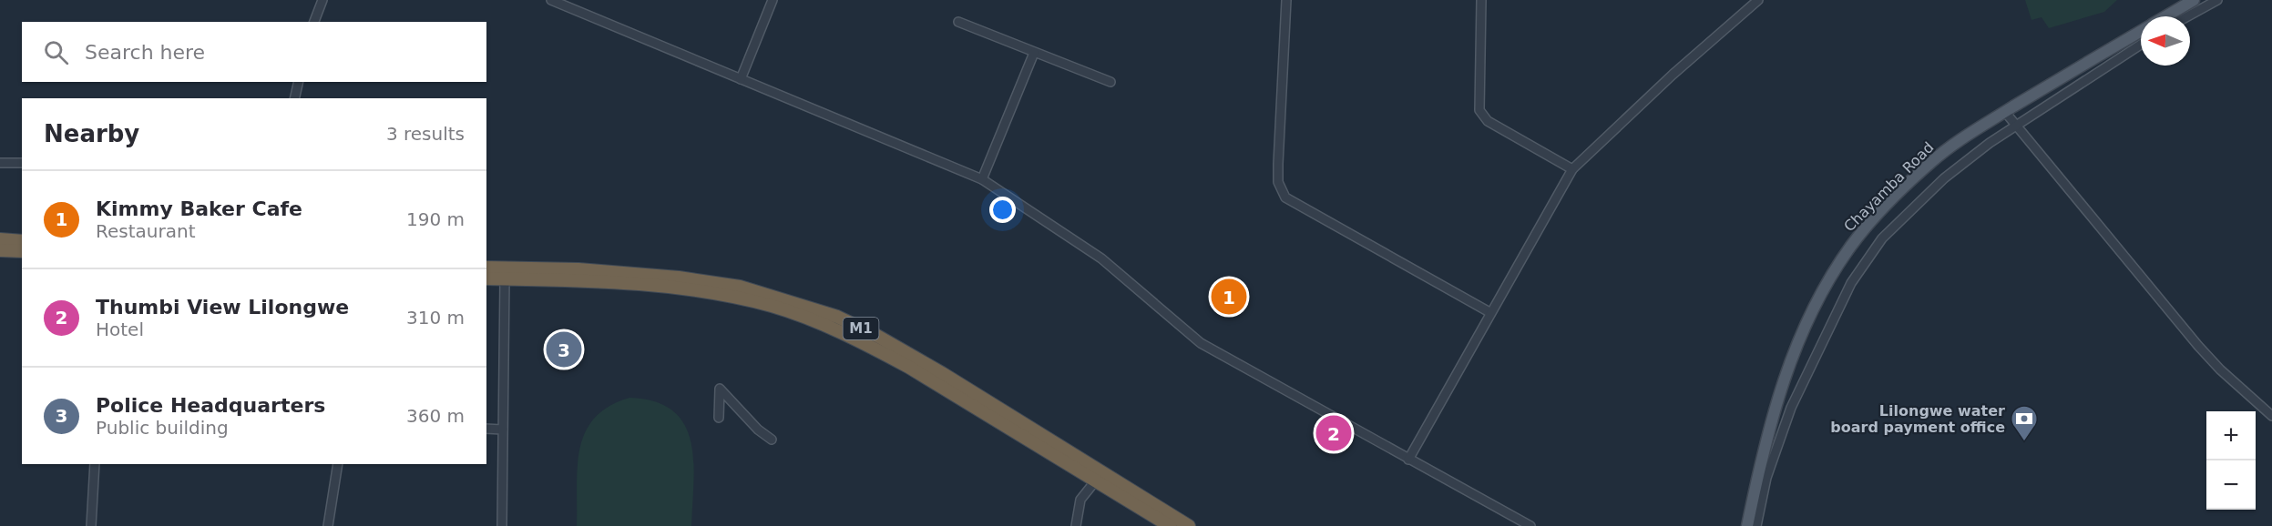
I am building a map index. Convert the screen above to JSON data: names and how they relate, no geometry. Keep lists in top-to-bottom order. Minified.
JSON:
{"streets":{"highway":["M1"],"main road":["Chayamba Road"]},"places":{"bank":["Lilongwe water board payment office"]},"north":"left","page":{"search":"Search here","heading":["Nearby","3 results"],"list":[{"mark":"1","name":"Kimmy Baker Cafe","note":"Restaurant","value":"190 m"},{"mark":"2","name":"Thumbi View Lilongwe","note":"Hotel","value":"310 m"},{"mark":"3","name":"Police Headquarters","note":"Public building","value":"360 m"}],"pins":["1","3","2"],"map_buttons":["+","−"]}}
